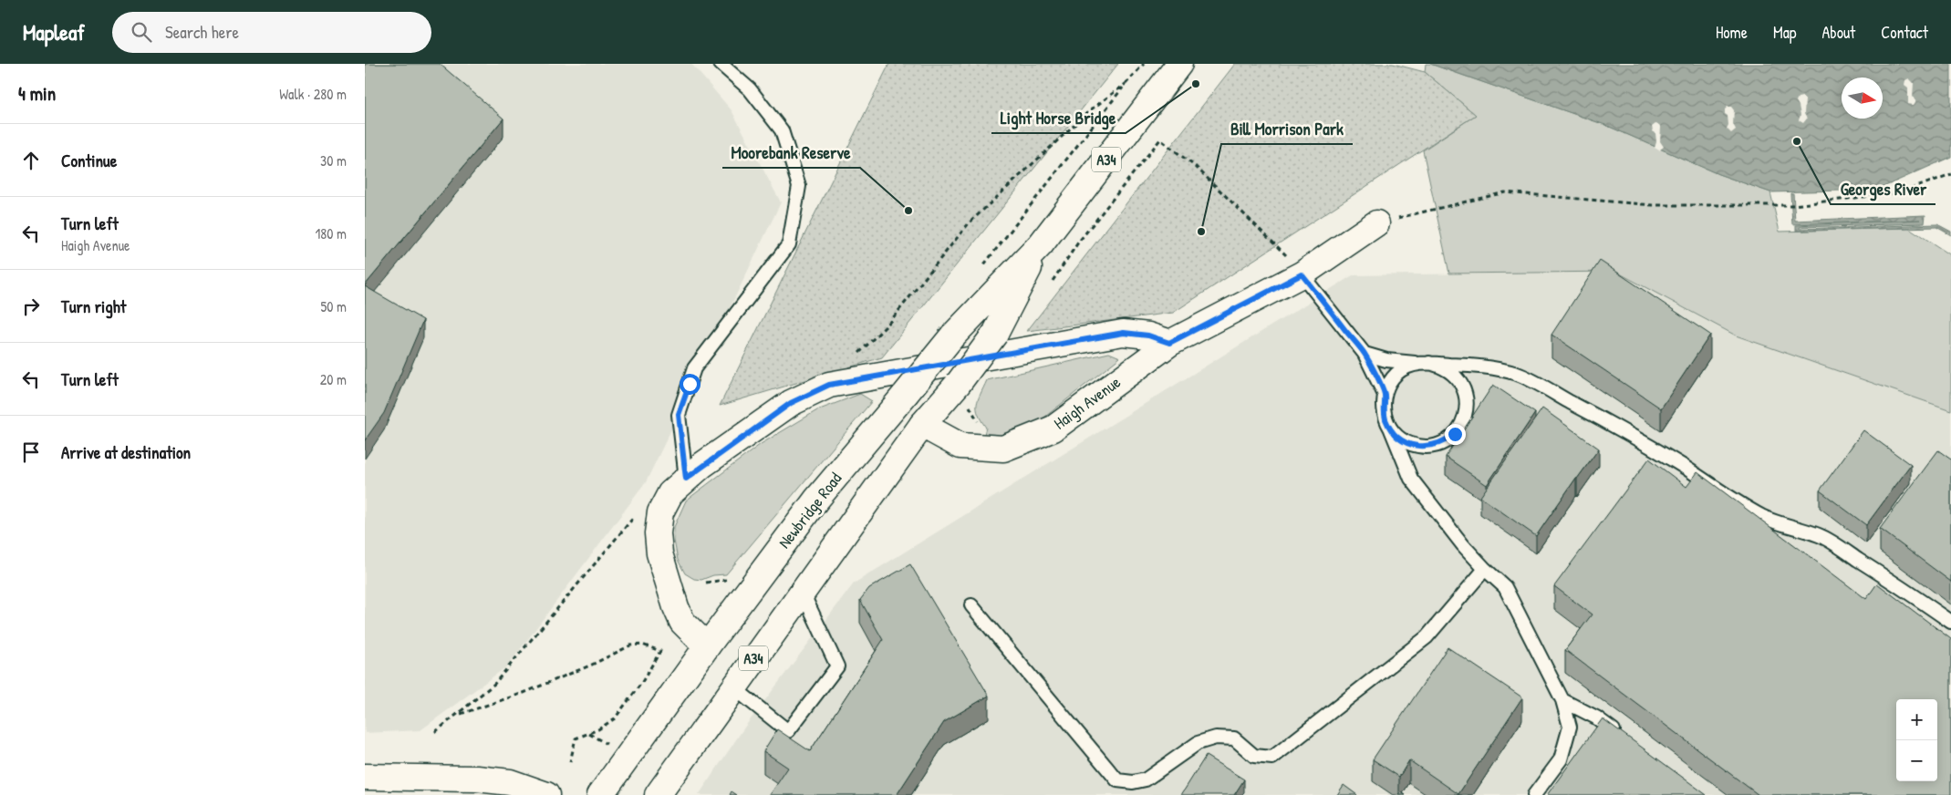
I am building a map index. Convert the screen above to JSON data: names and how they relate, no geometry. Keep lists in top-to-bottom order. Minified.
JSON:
{"streets":{"main road":["A34","Haigh Avenue","Newbridge Road"]},"crossings":[["Haigh Avenue","Newbridge Road"]],"places":["Light Horse Bridge","Georges River","Moorebank Reserve","Bill Morrison Park"],"north":"right","page":{"header":"Mapleaf","search":"Search here","nav":["Home","Map","About","Contact"],"heading":["4 min","Walk · 280 m"],"list":[["Continue","30 m"],["Turn left","Haigh Avenue","180 m"],["Turn right","50 m"],["Turn left","20 m"],"Arrive at destination"],"map_buttons":["+","−"]}}
